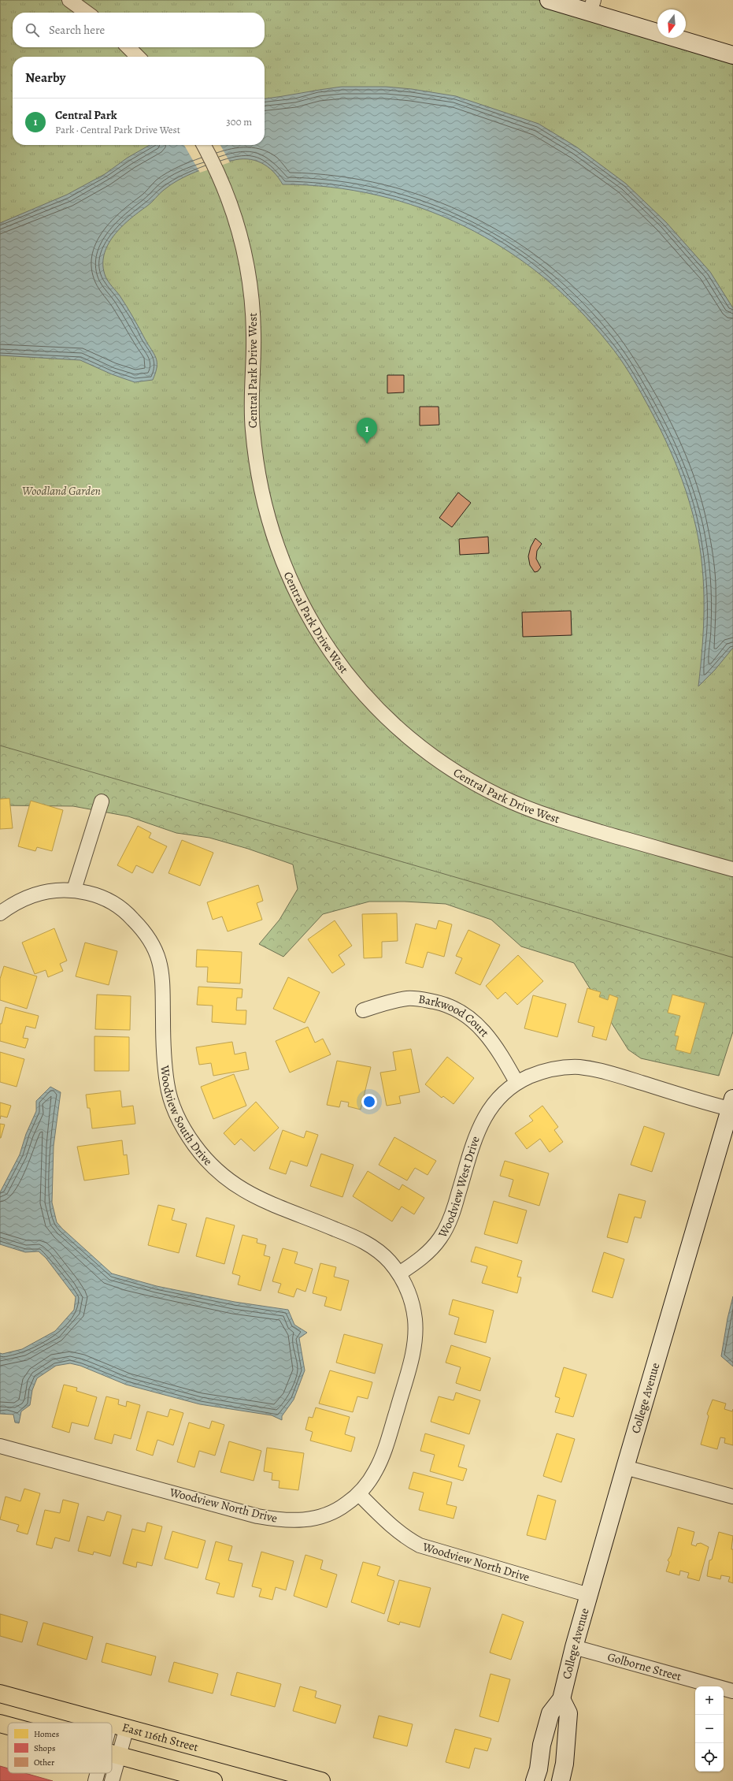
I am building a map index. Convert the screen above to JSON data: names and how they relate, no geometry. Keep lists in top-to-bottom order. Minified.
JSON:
{"streets":{"main road":["College Avenue","East 116th Street"],"street":["Central Park Drive West","Barkwood Court","Woodview South Drive","Woodview West Drive","Woodview North Drive","Golborne Street"]},"crossings":[["Barkwood Court","Woodview West Drive"],["Woodview South Drive","Woodview West Drive"],["Woodview West Drive","College Avenue"],["College Avenue","Woodview North Drive"],["College Avenue","Golborne Street"]],"parks":["Woodland Garden"],"legend":["Homes","Shops","Other"],"north":"bottom","page":{"search":"Search here","heading":"Nearby","list":[{"mark":"1","name":"Central Park","note":"Park · Central Park Drive West","value":"300 m"}],"pins":"1","map_buttons":["+","−"]}}
